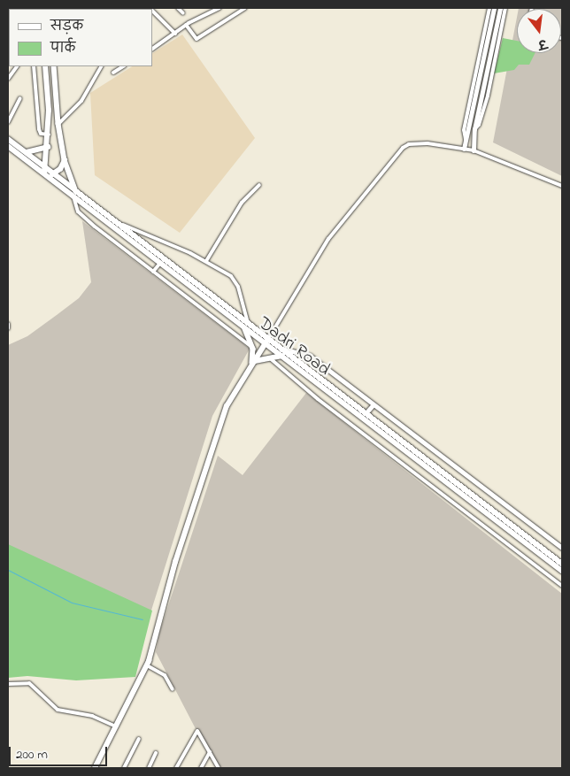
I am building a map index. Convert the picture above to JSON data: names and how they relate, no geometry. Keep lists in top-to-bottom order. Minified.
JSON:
{"streets":{"main road":["Dadri Road"]},"legend":["सड़क","पार्क"],"scale_bar":"200 m","north":"bottom"}
